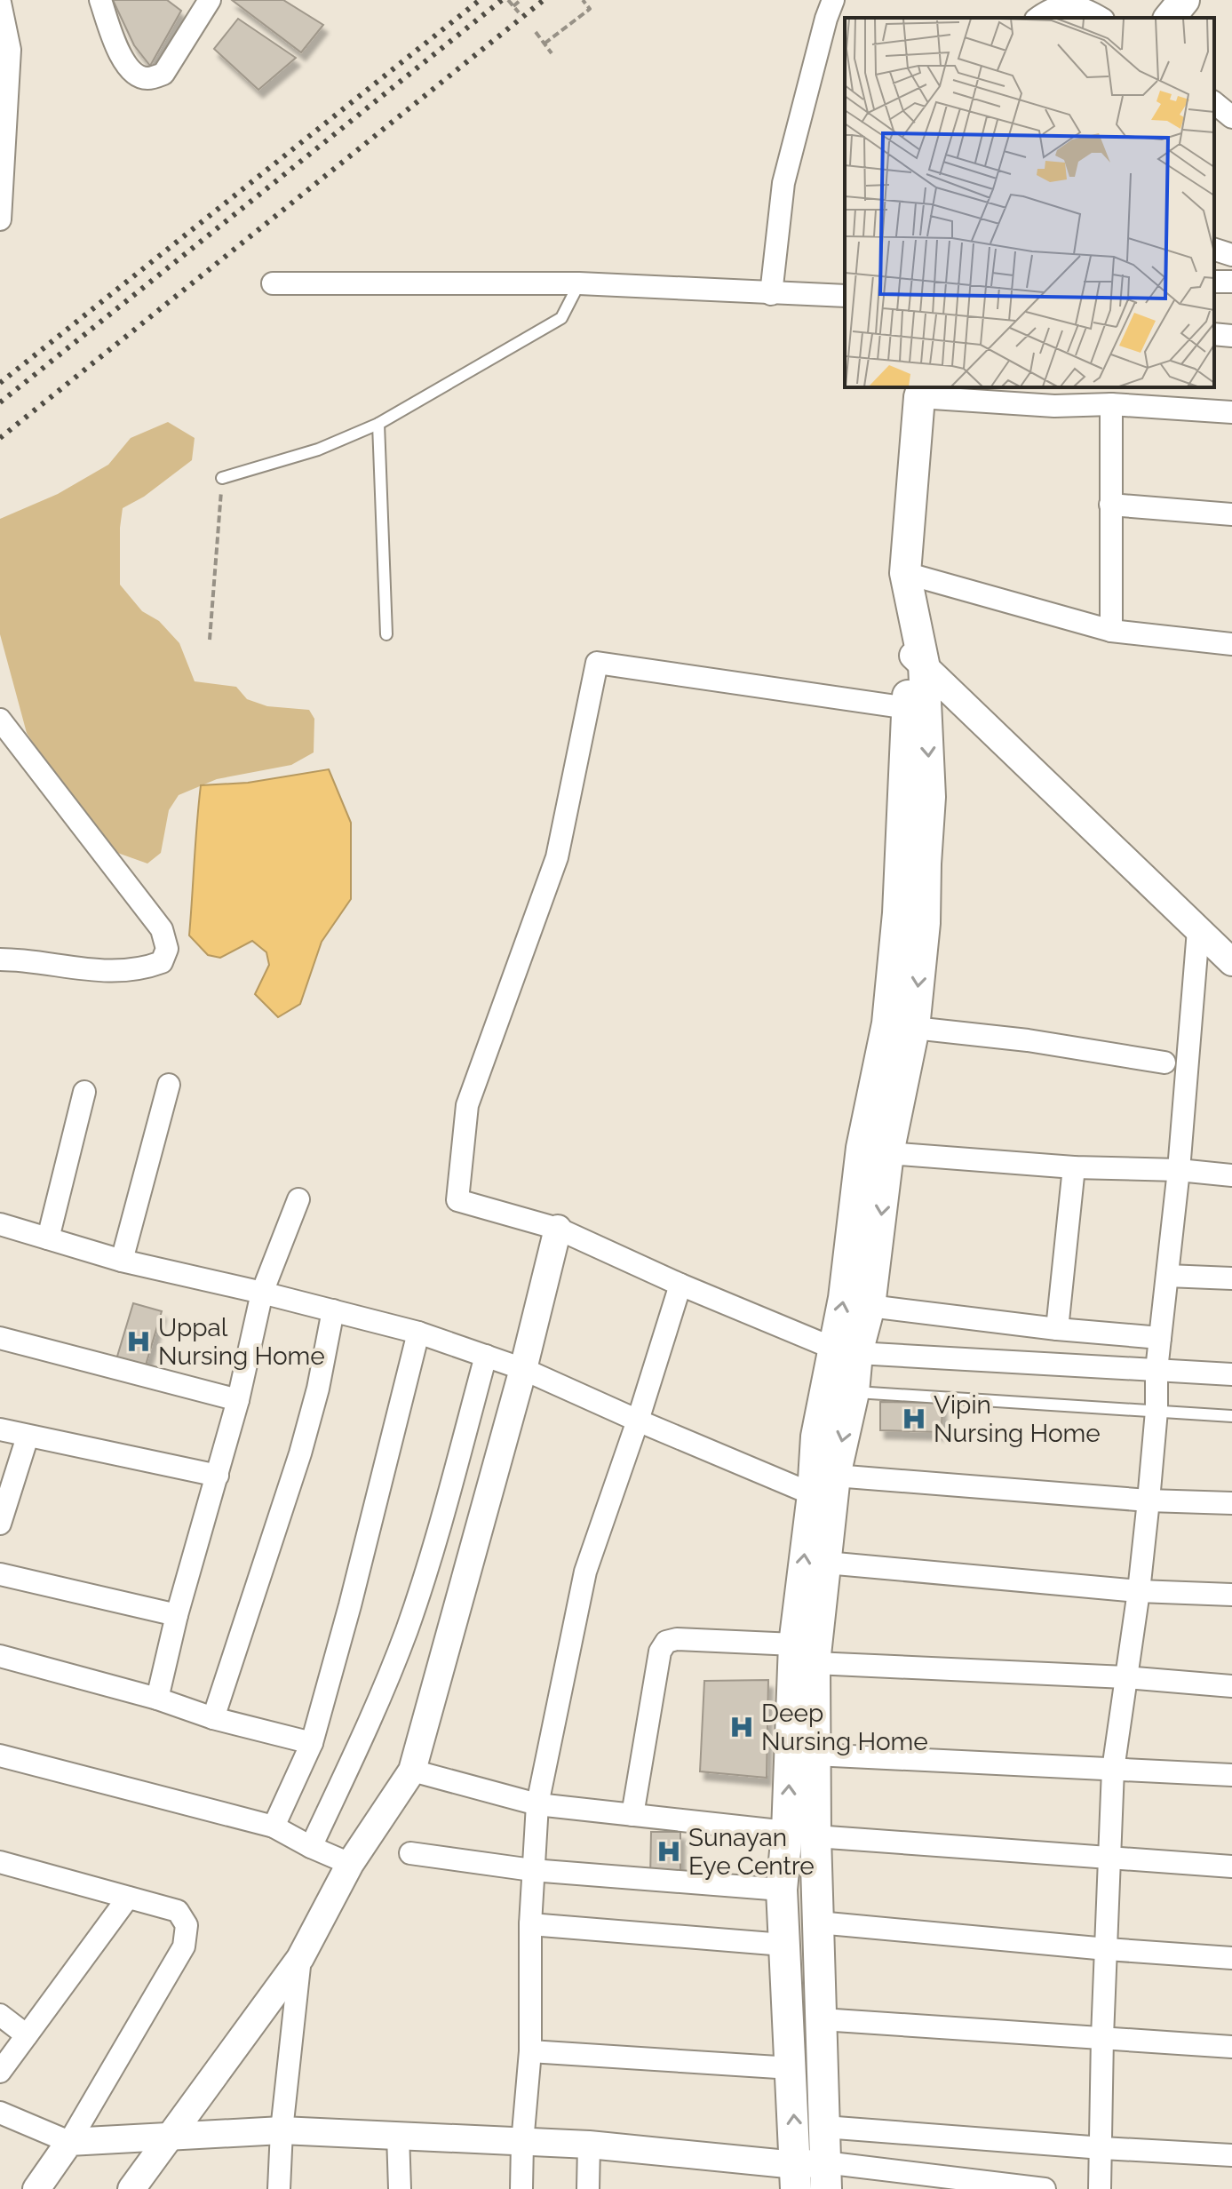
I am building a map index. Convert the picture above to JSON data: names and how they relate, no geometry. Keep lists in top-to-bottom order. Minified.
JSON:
{"places":{"hospital":["Uppal Nursing Home","Vipin Nursing Home","Deep Nursing Home","Sunayan Eye Centre"]}}
